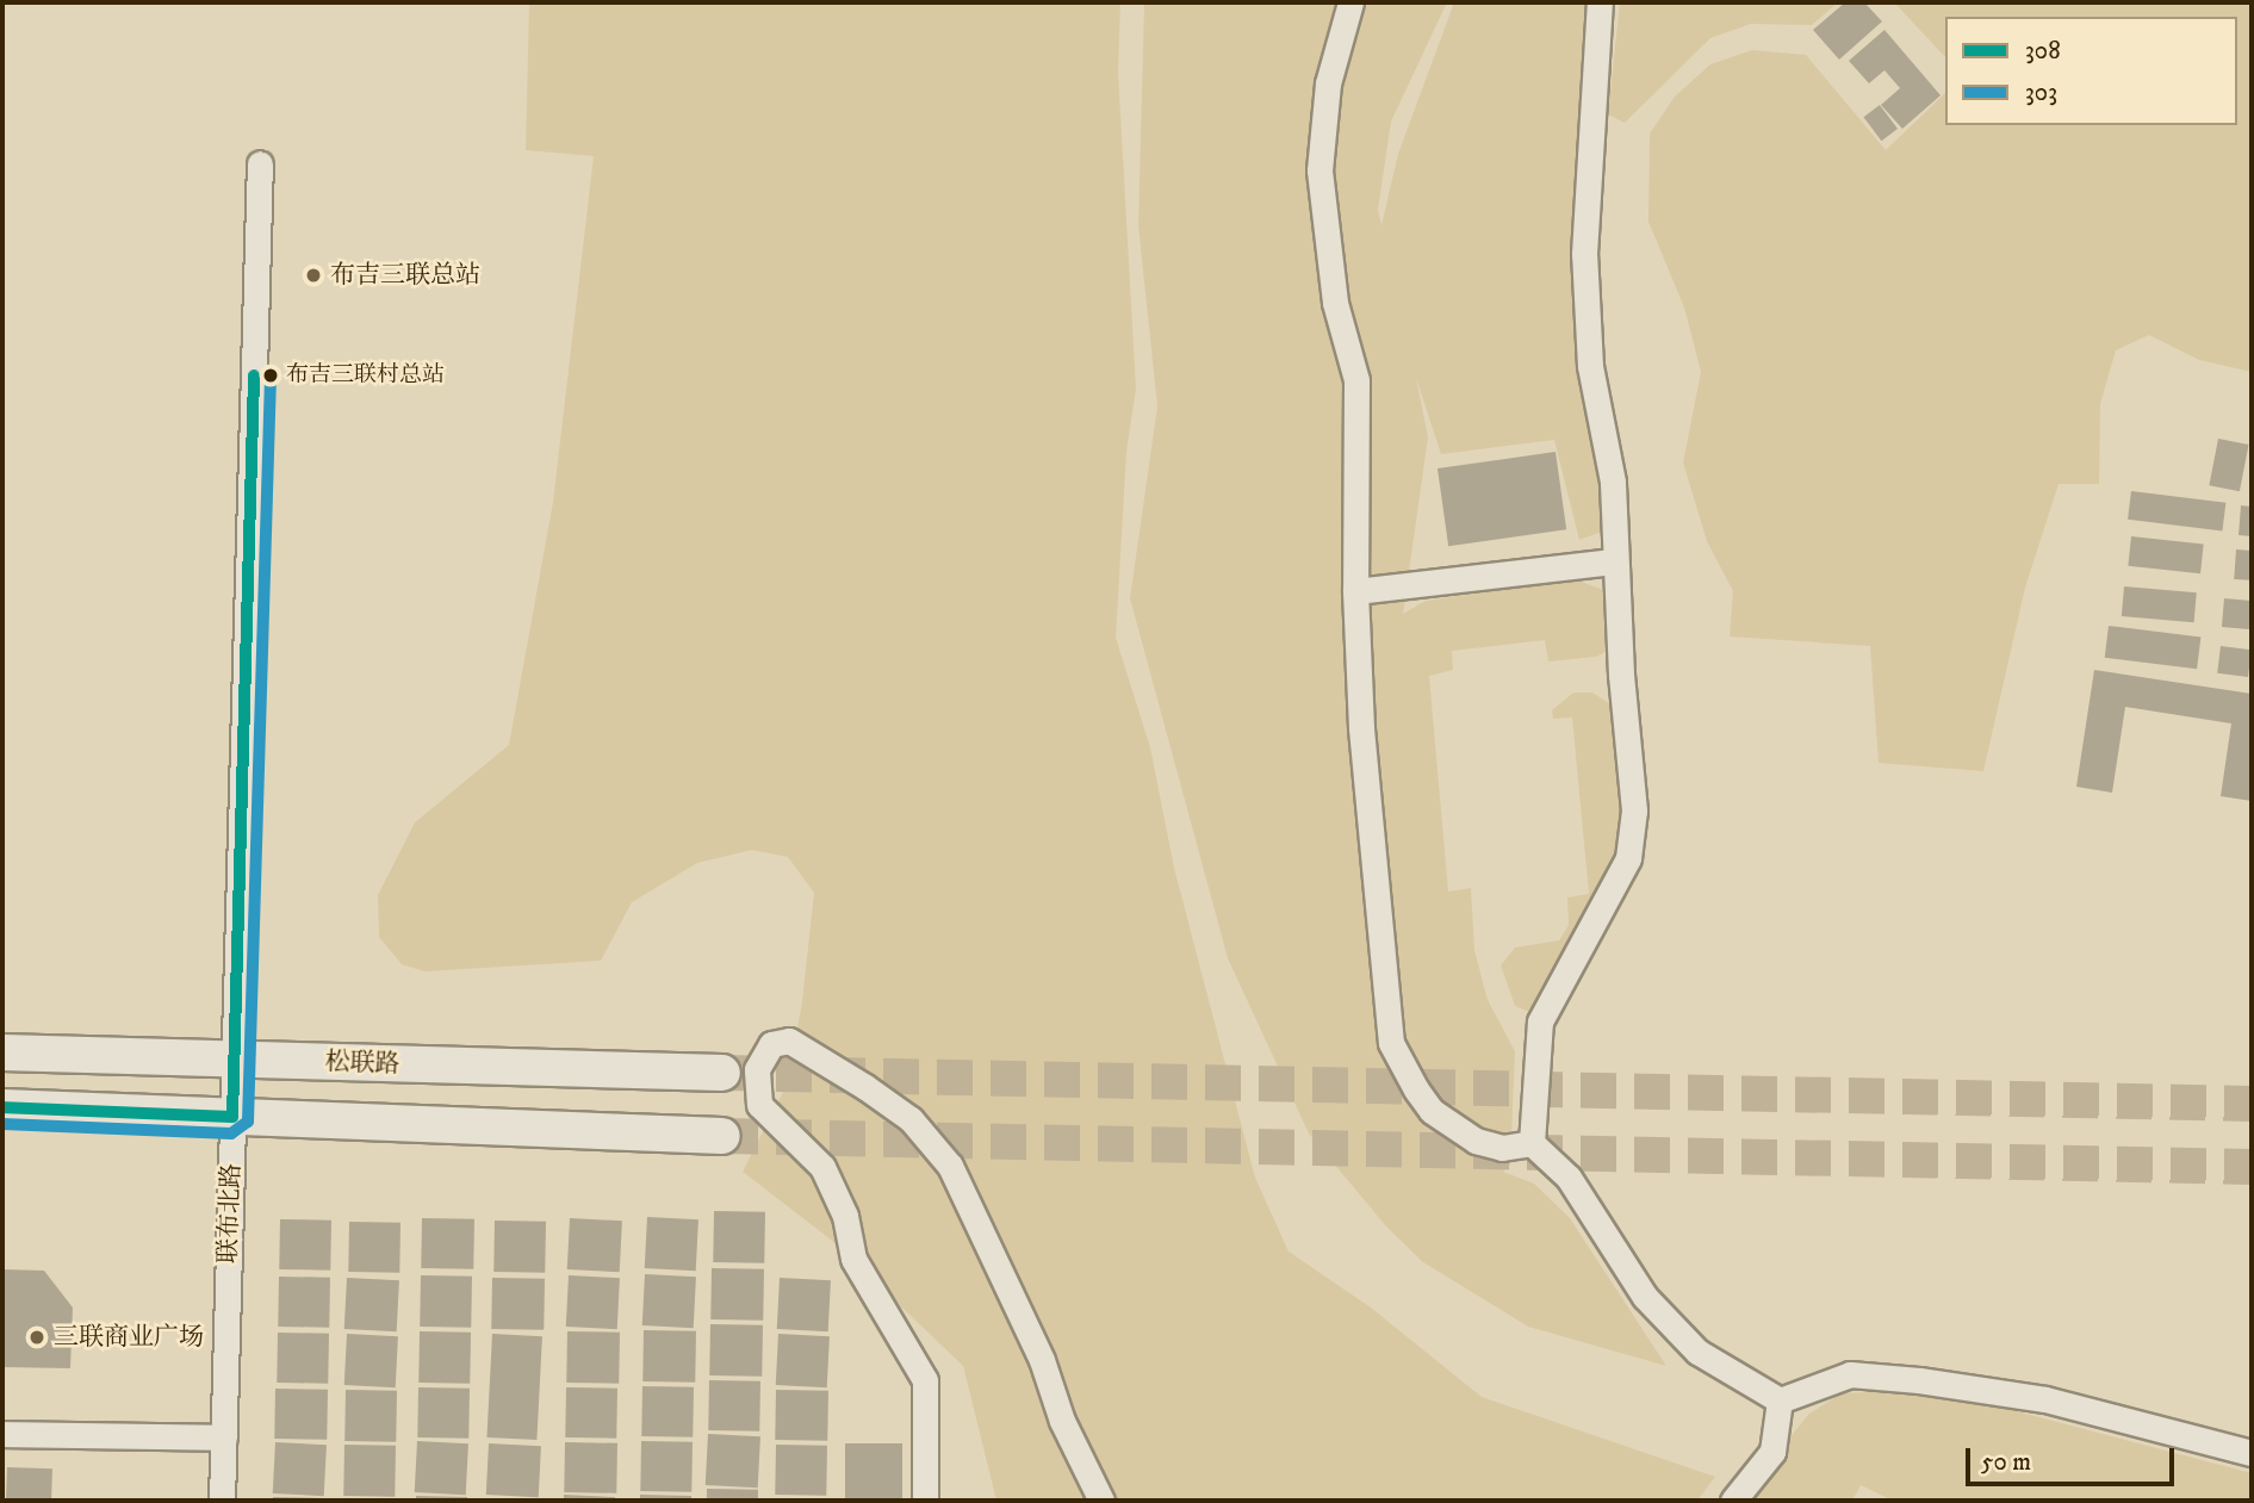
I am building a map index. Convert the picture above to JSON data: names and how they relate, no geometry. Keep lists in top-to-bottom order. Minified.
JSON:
{"streets":{"street":["松联路","联布北路"]},"crossings":[["松联路","联布北路"]],"places":["布吉三联总站","布吉三联村总站","三联商业广场"],"lines":["transit line 308","transit line 303"],"legend":["308","303"],"scale_bar":"50 m"}
